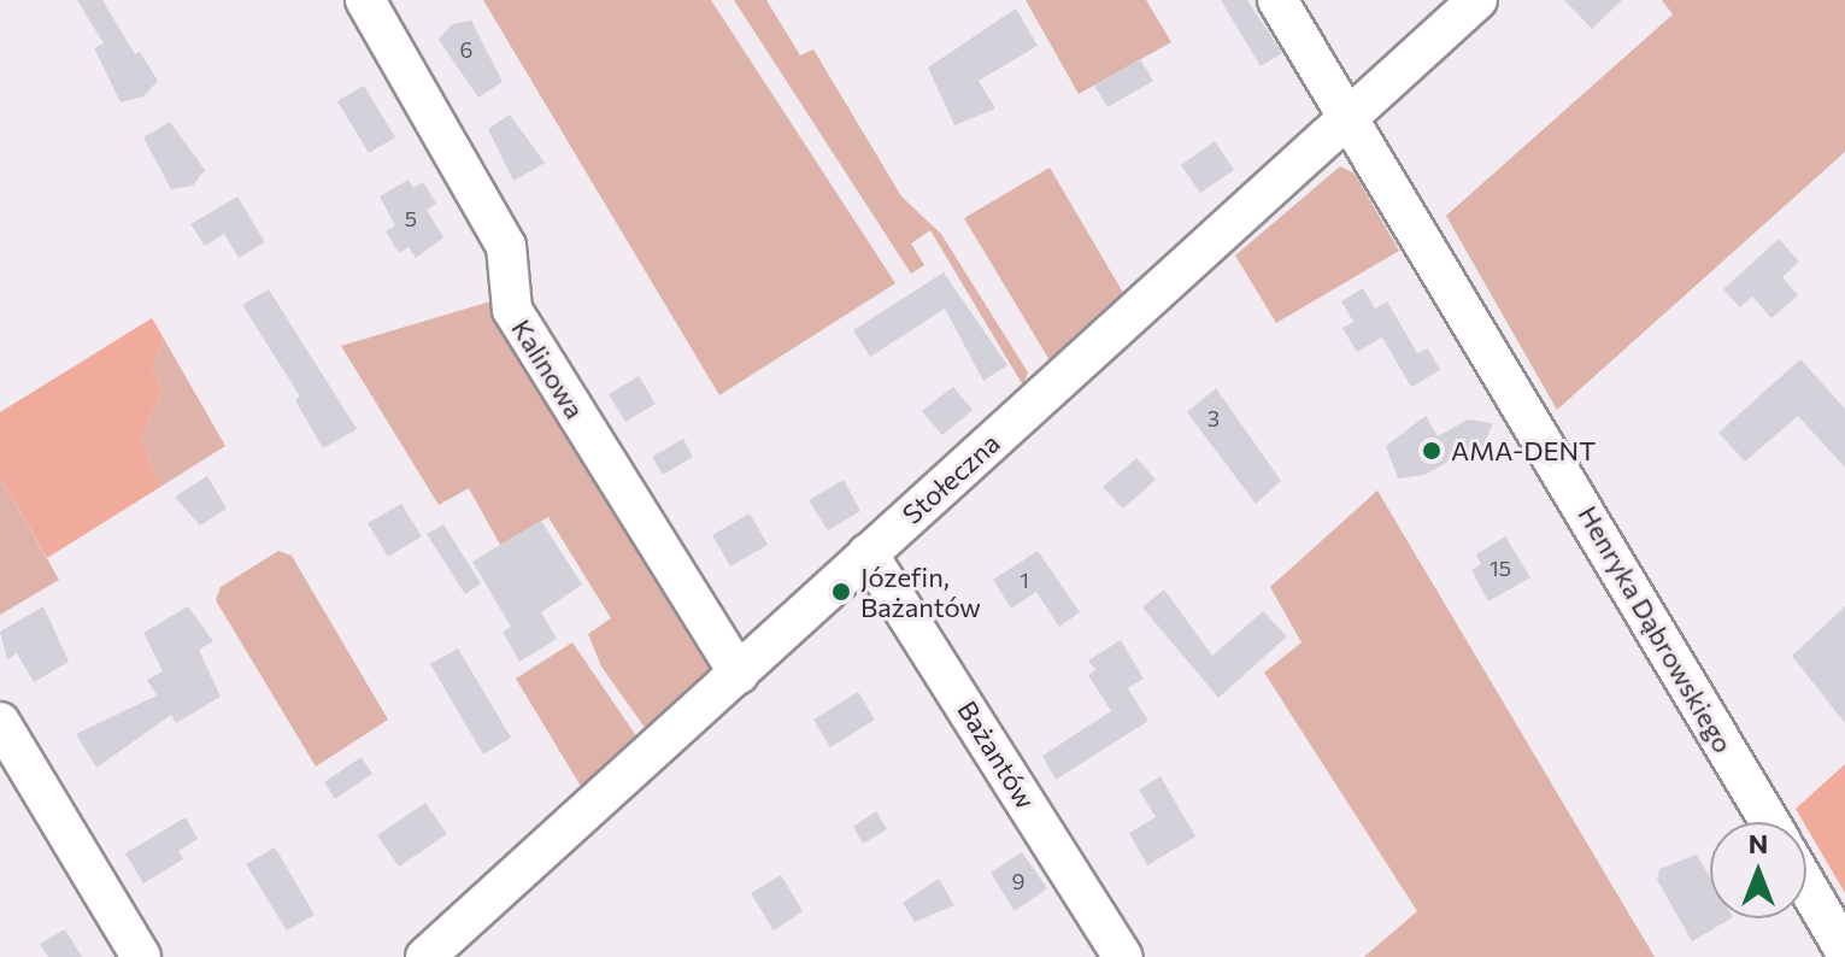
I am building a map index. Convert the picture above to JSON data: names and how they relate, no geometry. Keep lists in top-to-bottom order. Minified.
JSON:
{"streets":{"street":["Kalinowa","Stołeczna","Henryka Dąbrowskiego","Bażantów"]},"crossings":[["Kalinowa","Stołeczna"],["Stołeczna","Henryka Dąbrowskiego"],["Stołeczna","Bażantów"]],"places":["AMA-DENT","Józefin, Bażantów"],"house_numbers":["6","5","3","15","1","9"],"north":"top"}
